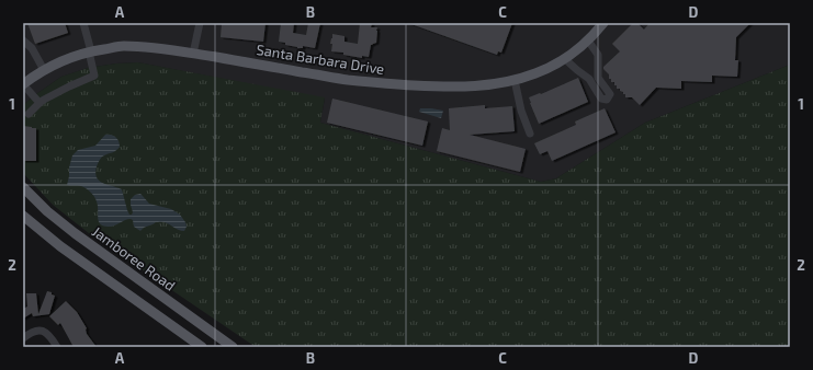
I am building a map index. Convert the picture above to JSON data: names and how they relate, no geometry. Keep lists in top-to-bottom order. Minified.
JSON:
{"streets":{"main road":["Santa Barbara Drive","Jamboree Road"]},"grid":{"columns":["A","B","C","D"],"rows":["1","2"]}}
